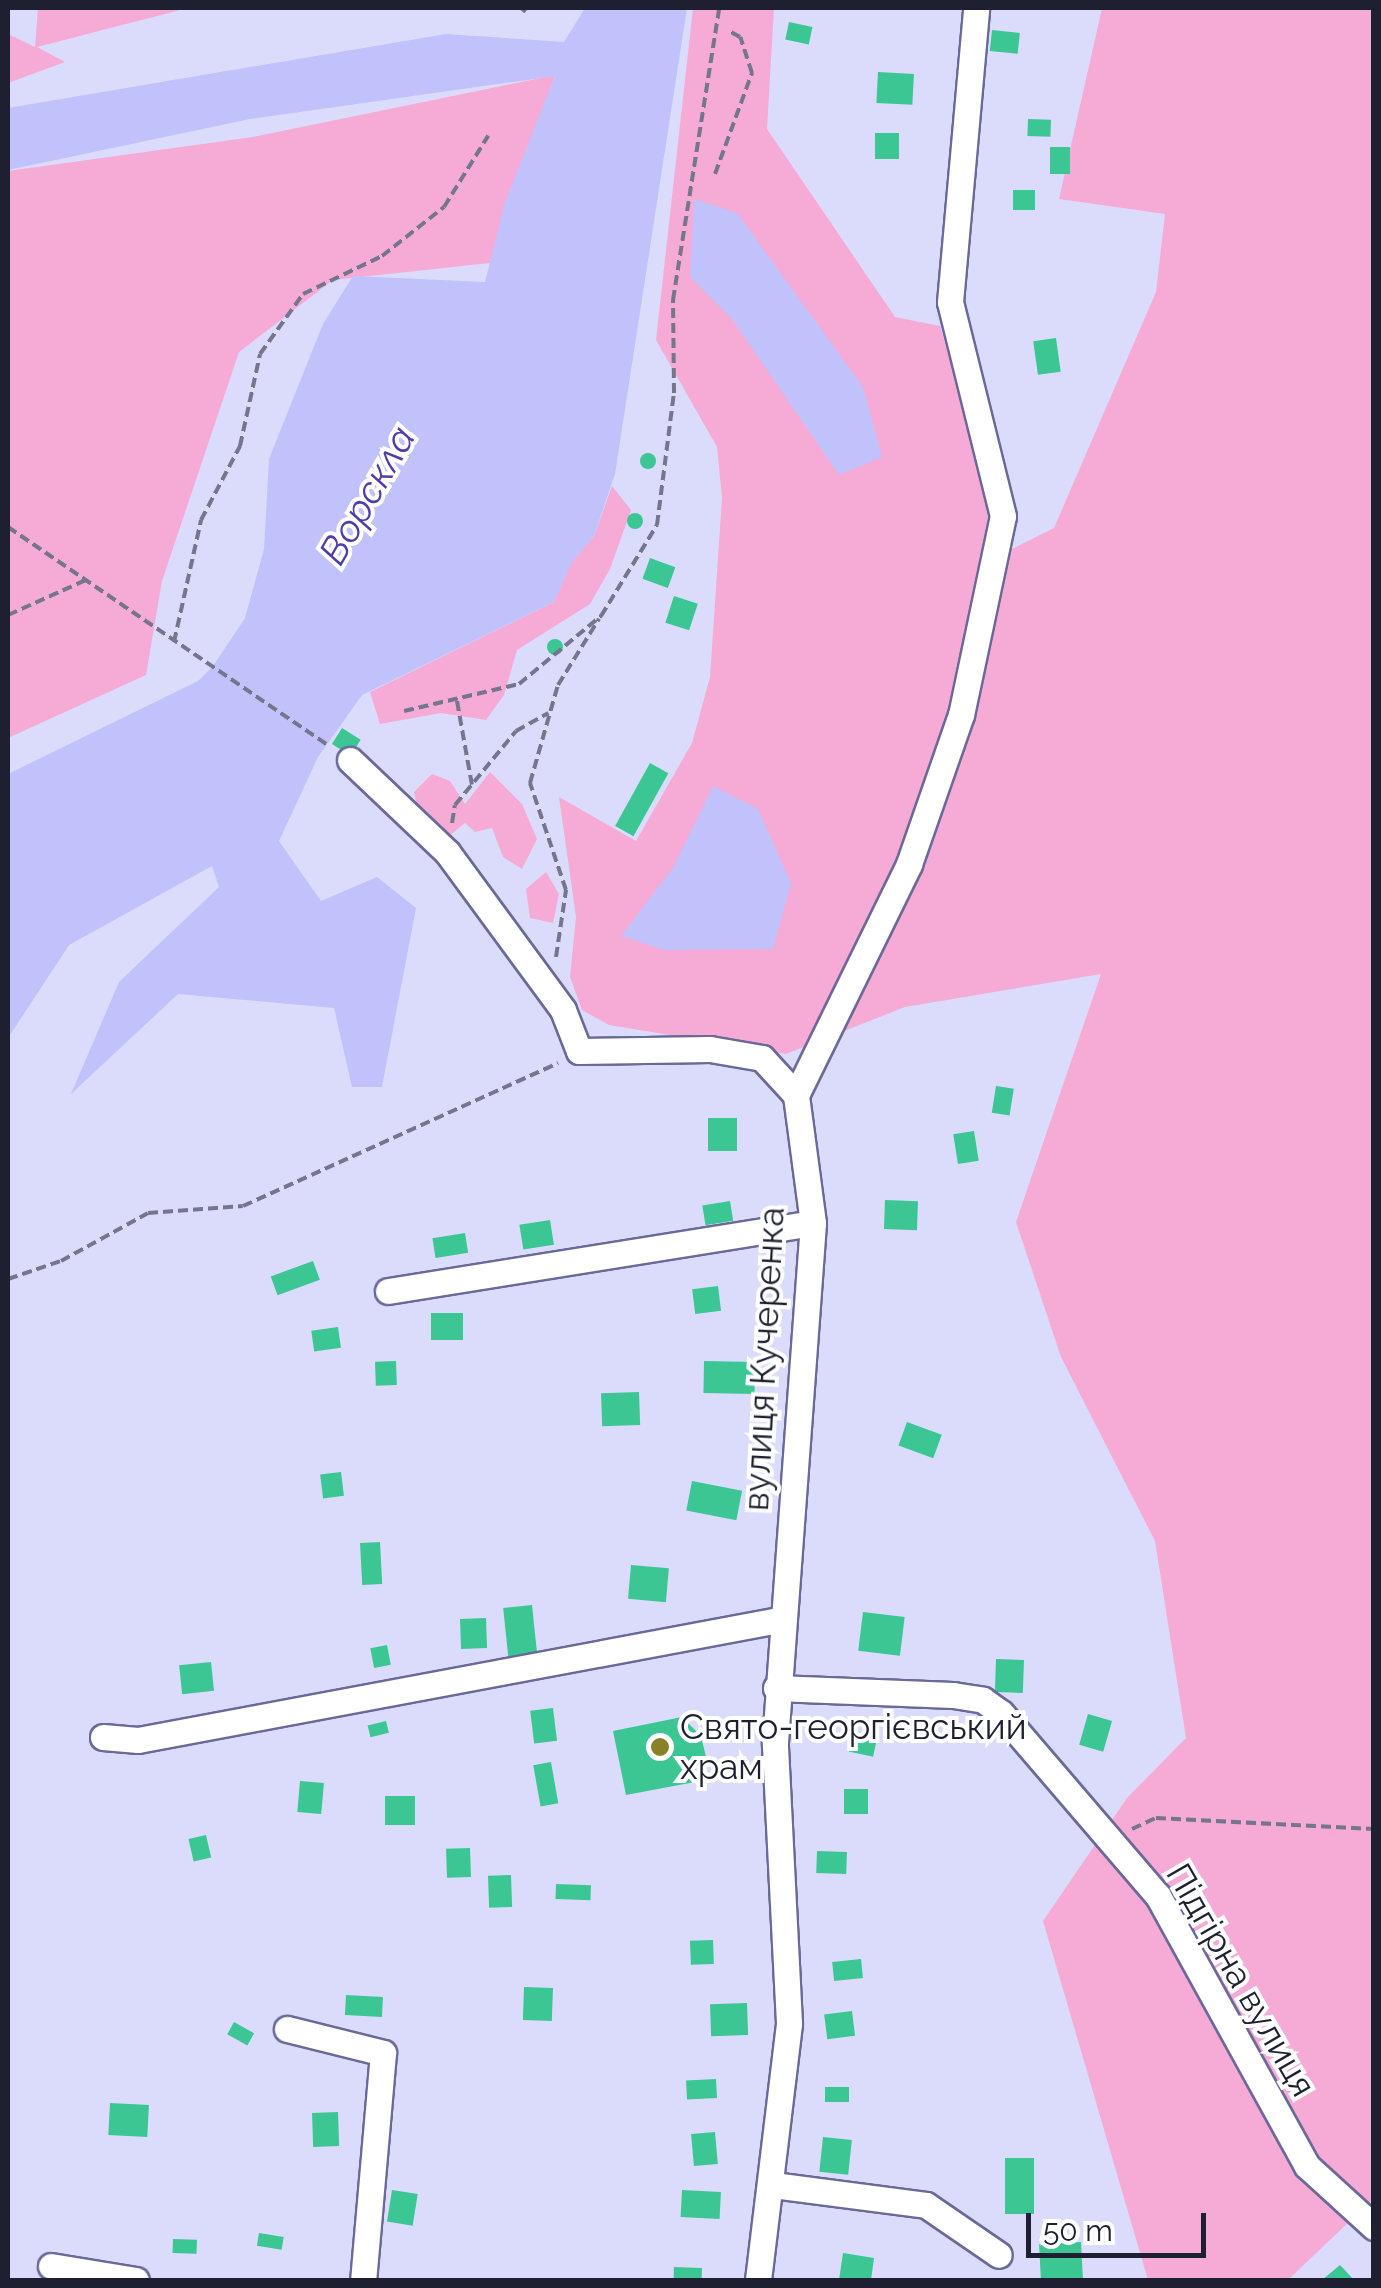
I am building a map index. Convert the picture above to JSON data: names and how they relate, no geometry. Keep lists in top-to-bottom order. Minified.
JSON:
{"streets":{"street":["вулиця Кучеренка","Підгірна вулиця"]},"crossings":[["вулиця Кучеренка","Підгірна вулиця"]],"water":["Ворскла"],"places":["Свято-георгієвський храм"],"scale_bar":"50 m"}
